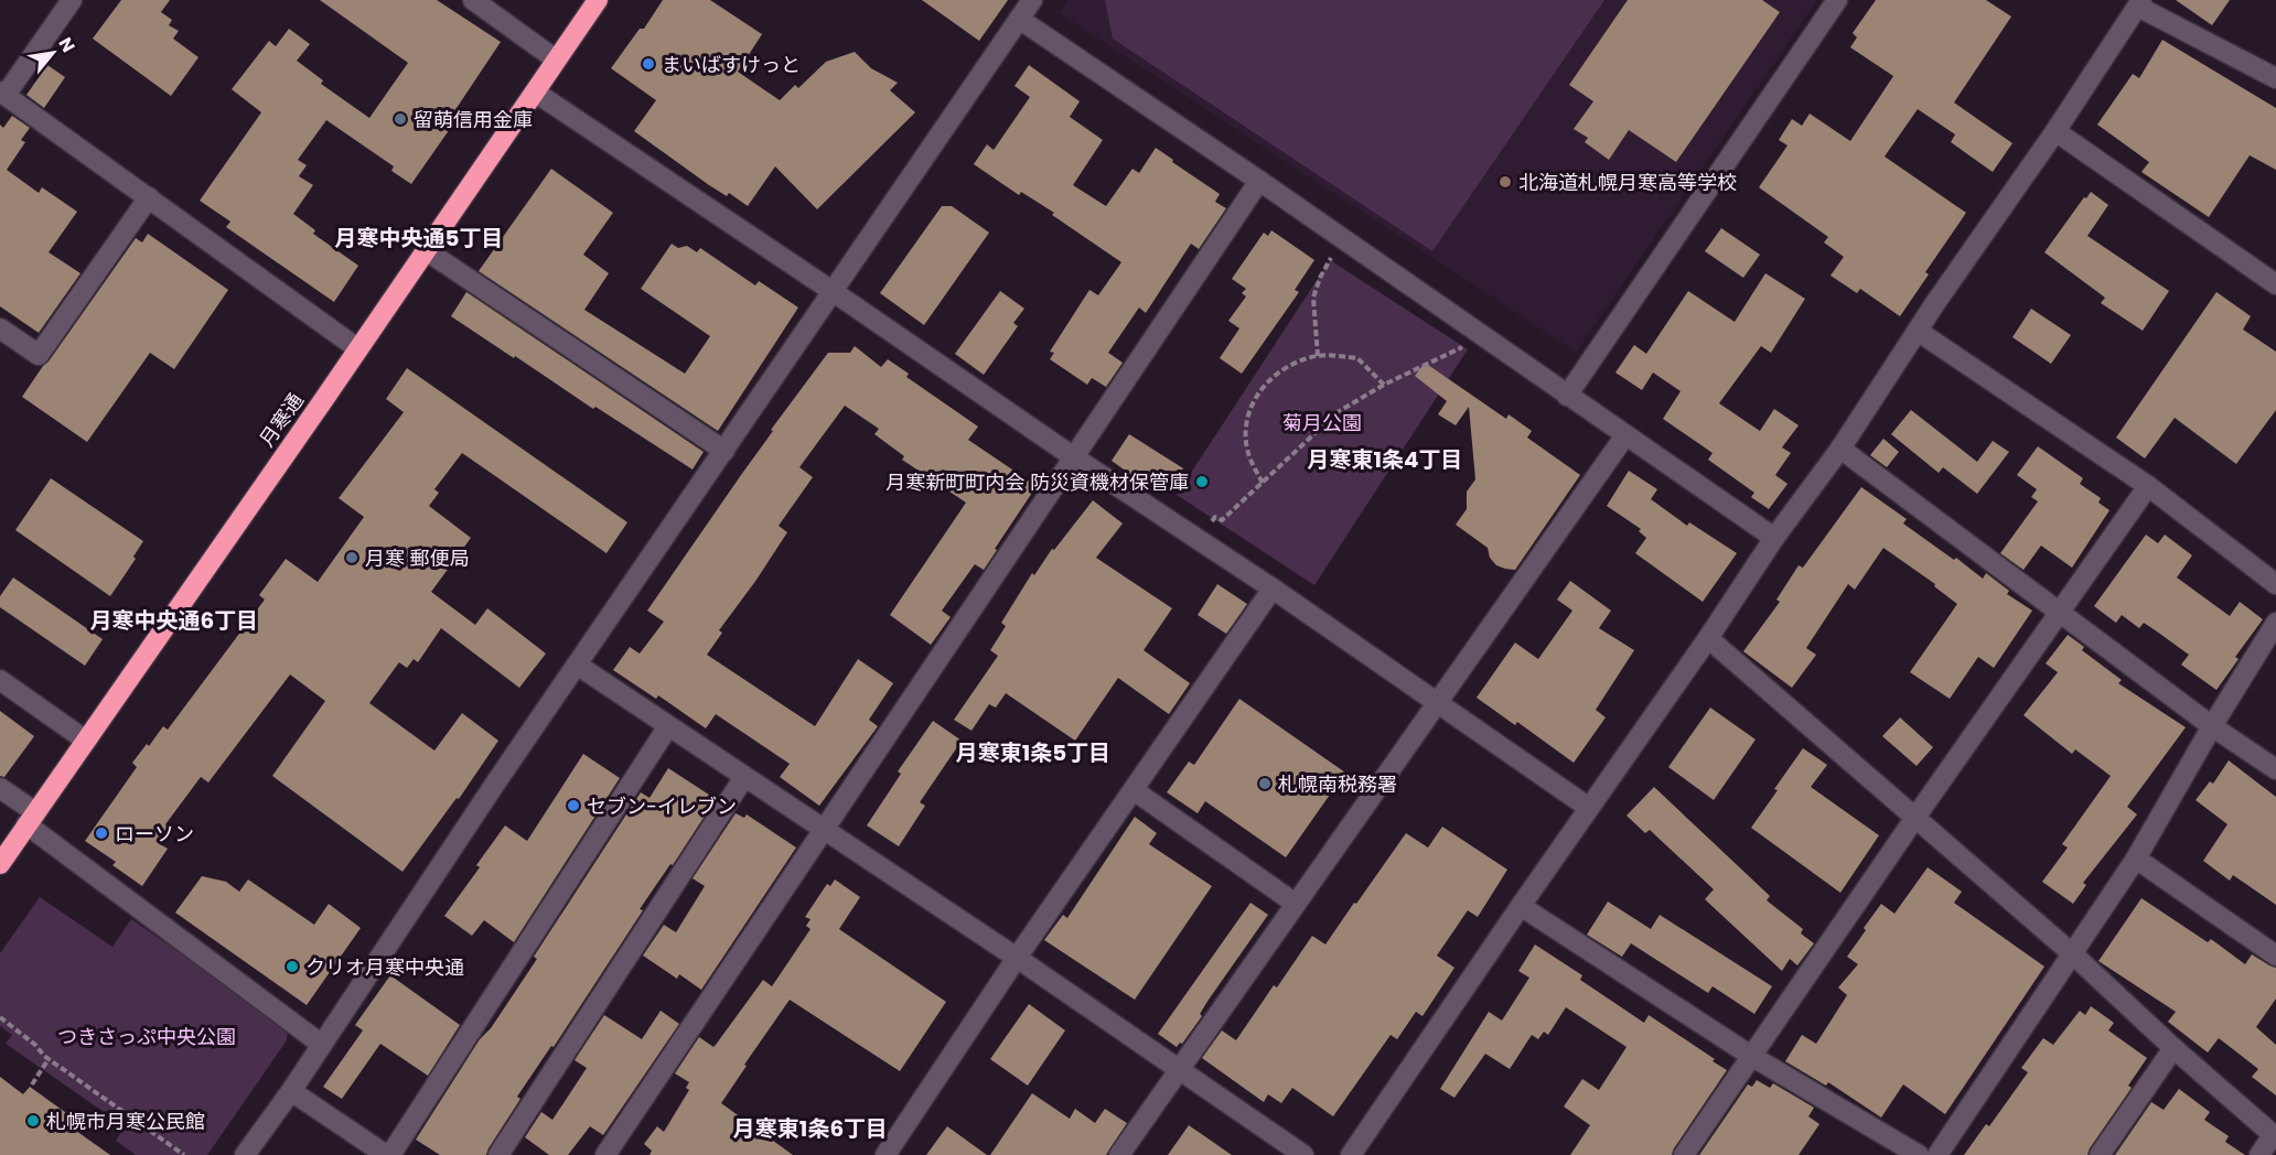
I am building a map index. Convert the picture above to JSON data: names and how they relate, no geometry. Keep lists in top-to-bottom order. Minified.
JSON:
{"streets":{"highway":["月寒通"]},"districts":["月寒中央通5丁目","月寒東1条4丁目","月寒中央通6丁目","月寒東1条5丁目","月寒東1条6丁目"],"parks":["菊月公園","つきさっぷ中央公園"],"places":["まいばすけっと","留萌信用金庫","北海道札幌月寒高等学校","月寒新町町内会 防災資機材保管庫","月寒 郵便局","札幌南税務署","セブン-イレブン","ローソン","クリオ月寒中央通","札幌市月寒公民館"],"north":"top right"}
